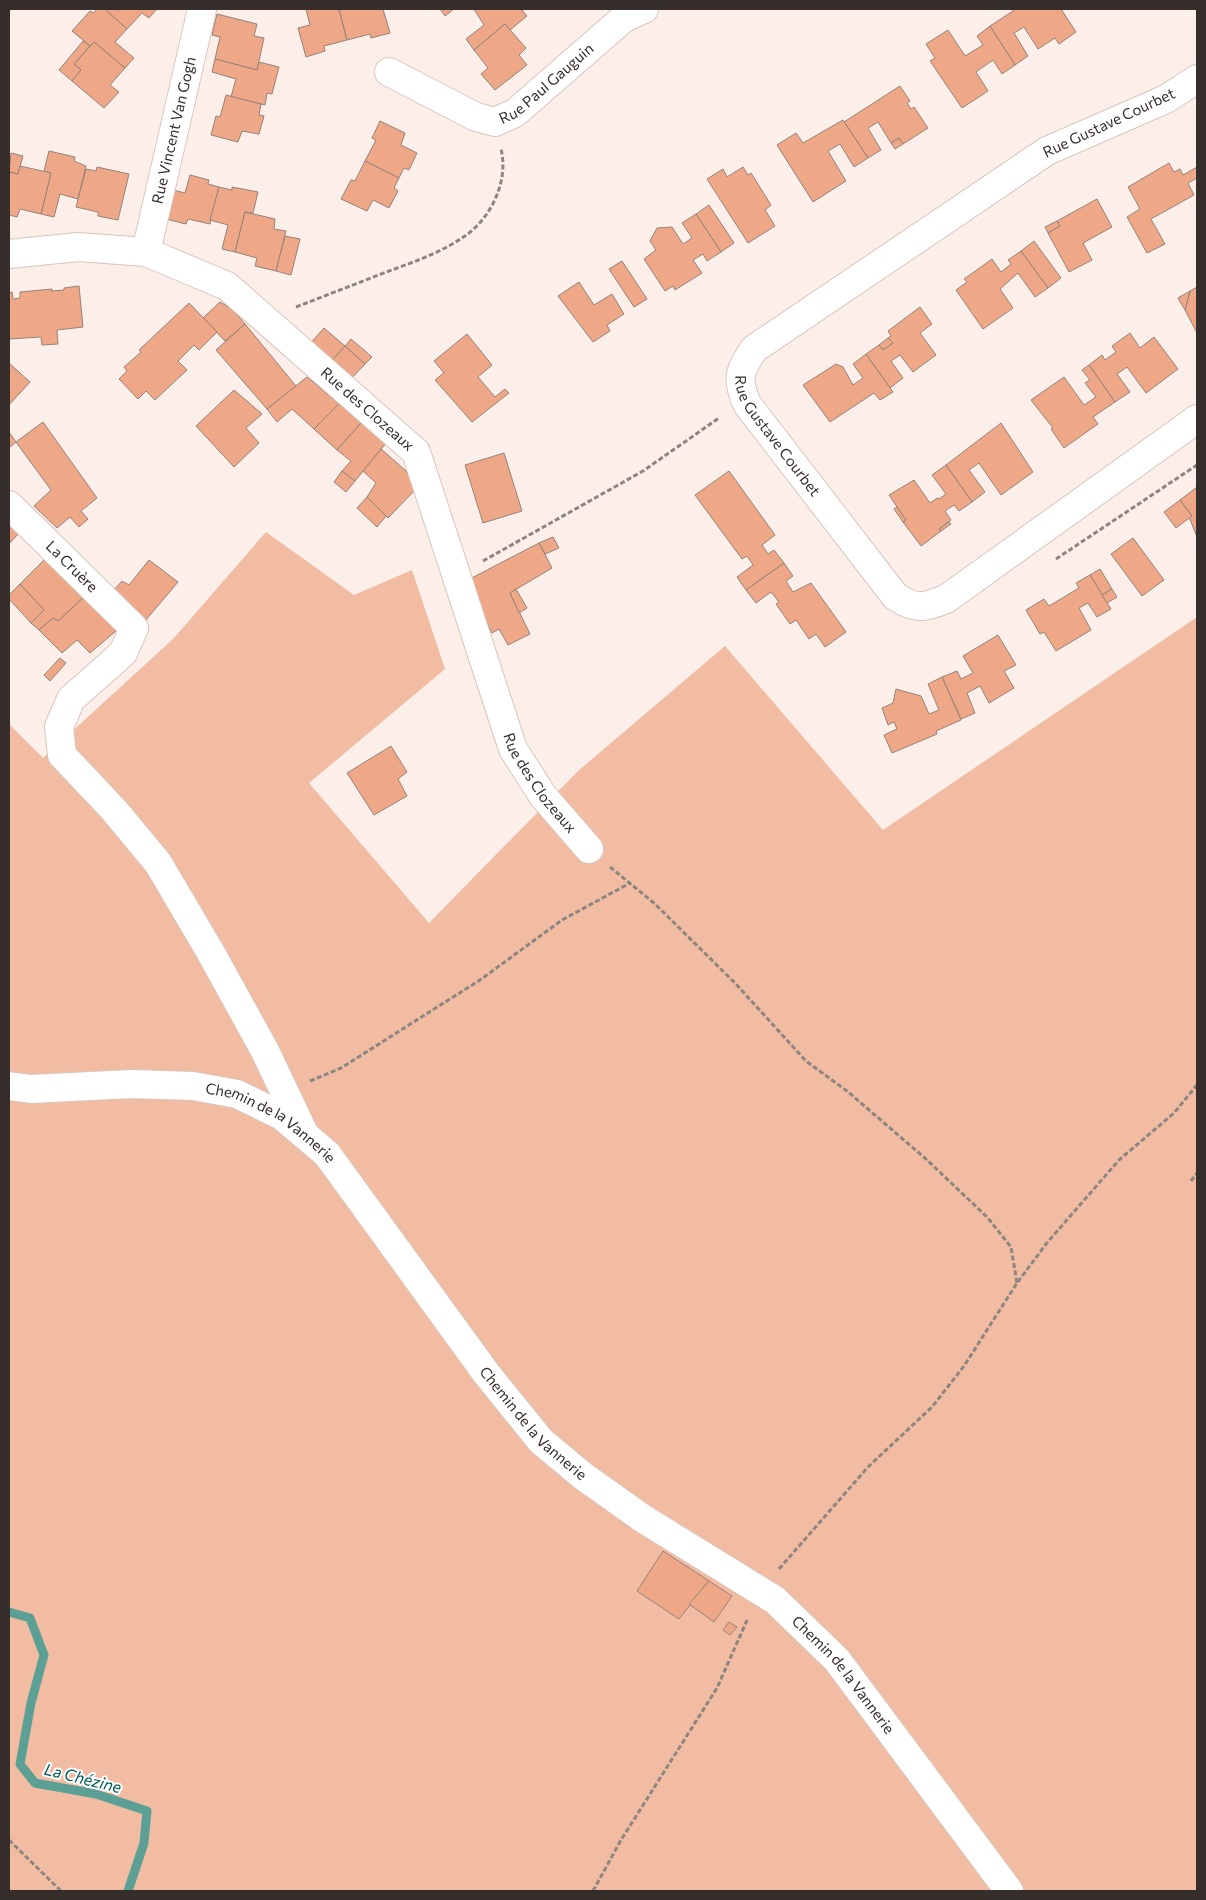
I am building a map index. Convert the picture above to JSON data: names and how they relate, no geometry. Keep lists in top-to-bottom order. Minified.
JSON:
{"streets":{"street":["Rue Paul Gauguin","Rue Gustave Courbet","Rue Vincent Van Gogh","Rue des Clozeaux","La Cruère","Chemin de la Vannerie"]},"crossings":[["Rue Vincent Van Gogh","Rue des Clozeaux"]],"water":["La Chézine"]}
